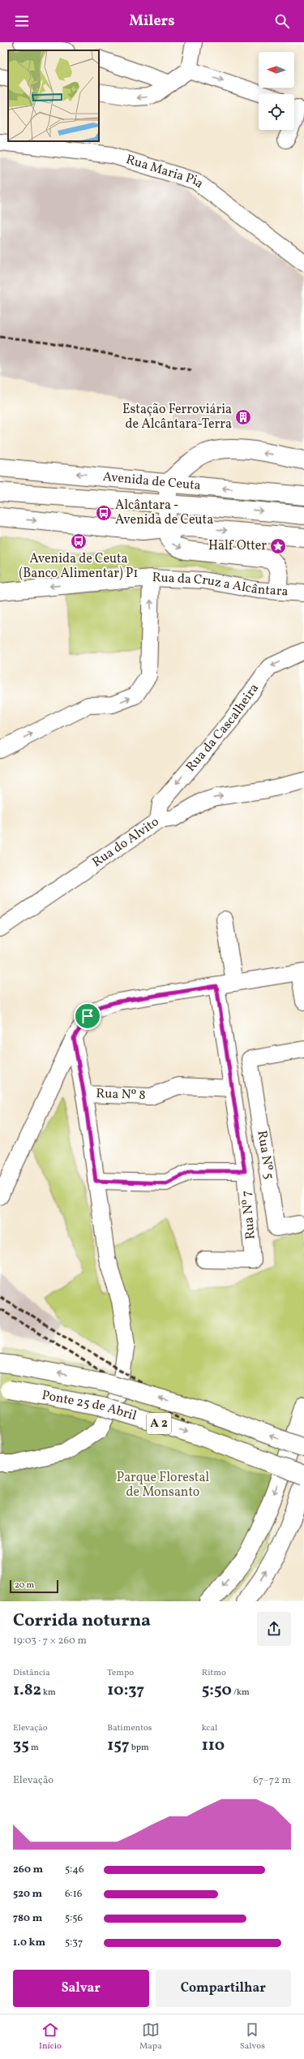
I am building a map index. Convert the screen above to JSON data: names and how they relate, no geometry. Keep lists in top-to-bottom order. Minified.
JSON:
{"streets":{"highway":["Avenida de Ceuta","Ponte 25 de Abril","A 2"],"street":["Rua Maria Pia","Rua da Cruz a Alcântara","Rua da Cascalheira","Rua do Alvito","Rua Nº 8","Rua Nº 5","Rua Nº 7"]},"crossings":[["Rua da Cascalheira","Rua do Alvito"],["Rua Nº 8","Rua Nº 7"]],"one_way":["Rua da Cruz a Alcântara","Rua da Cascalheira","Rua do Alvito"],"parks":["Parque Florestal de Monsanto"],"places":{"building":["Estação Ferroviária de Alcântara-Terra"],"bus stop":["Alcântara - Avenida de Ceuta","Avenida de Ceuta (Banco Alimentar) P1"],"place":["Half Otter"]},"scale_bar":"20 m","north":"left","page":{"header":"Milers","scale":"20 m","heading":["Corrida noturna","19:03 · 7 × 260 m"],"stats":[["Distância","1.82 km"],["Tempo","10:37"],["Ritmo","5:50 /km"],["Elevação","35 m"],["Batimentos","157 bpm"],["kcal","110"]],"chart":["Elevação","67–72 m"],"list":[{"name":"260 m","note":"5:46"},{"name":"520 m","note":"6:16"},{"name":"780 m","note":"5:56"},{"name":"1.0 km","note":"5:37"}],"buttons":["Salvar","Compartilhar"],"tabs":["Início","Mapa","Salvos"]}}
